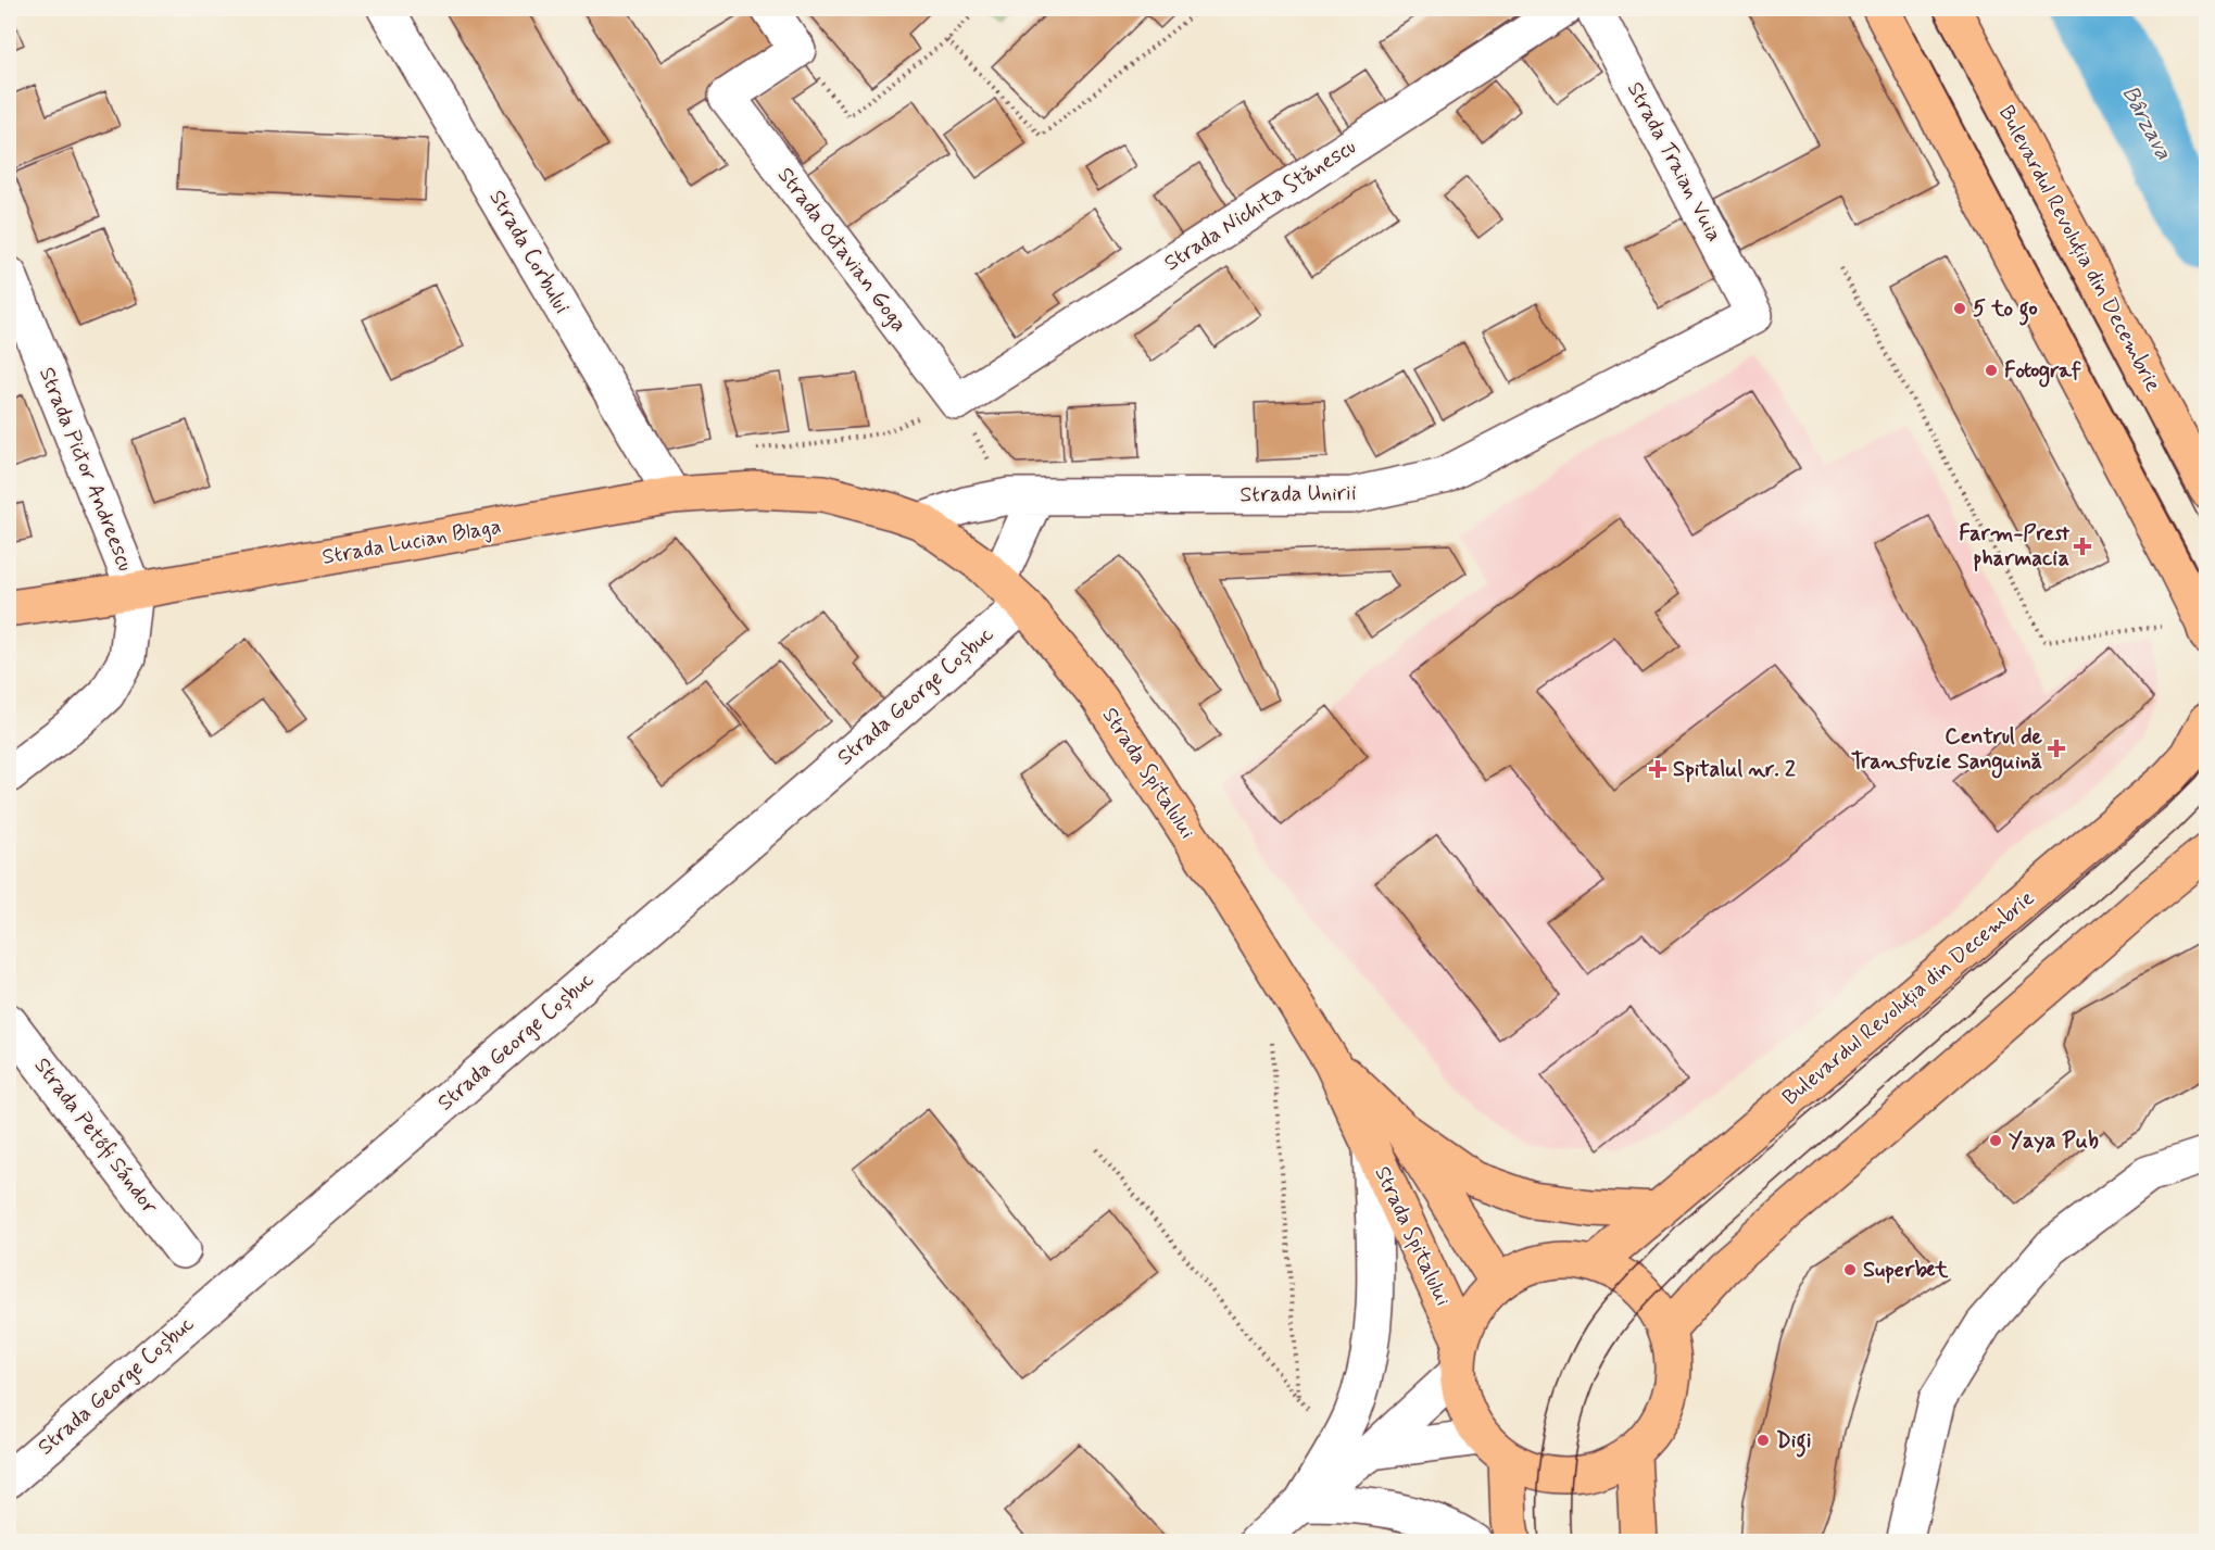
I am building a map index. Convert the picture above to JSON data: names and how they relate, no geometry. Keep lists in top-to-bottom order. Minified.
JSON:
{"streets":{"main road":["Bulevardul Revoluția din Decembrie","Strada Lucian Blaga","Strada Spitalului"],"street":["Strada Traian Vuia","Strada Nichita Stănescu","Strada Octavian Goga","Strada Corbului","Strada Pictor Andreescu","Strada Unirii","Strada George Coșbuc","Strada Petőfi Sándor"]},"crossings":[["Strada Traian Vuia","Strada Unirii"],["Strada Nichita Stănescu","Strada Octavian Goga"],["Bulevardul Revoluția din Decembrie","Strada Spitalului"],["Strada Corbului","Strada Lucian Blaga"],["Strada Pictor Andreescu","Strada Lucian Blaga"],["Strada Unirii","Strada Lucian Blaga"],["Strada Unirii","Strada Spitalului"],["Strada Lucian Blaga","Strada Spitalului"],["Strada George Coșbuc","Strada Spitalului"]],"water":["Bârzava"],"places":{"other":["5 to go","Fotograf","Yaya Pub","Superbet","Digi"],"health":["Farm-Prest pharmacia","Centrul de Transfuzie Sanguină","Spitalul nr. 2"]}}
